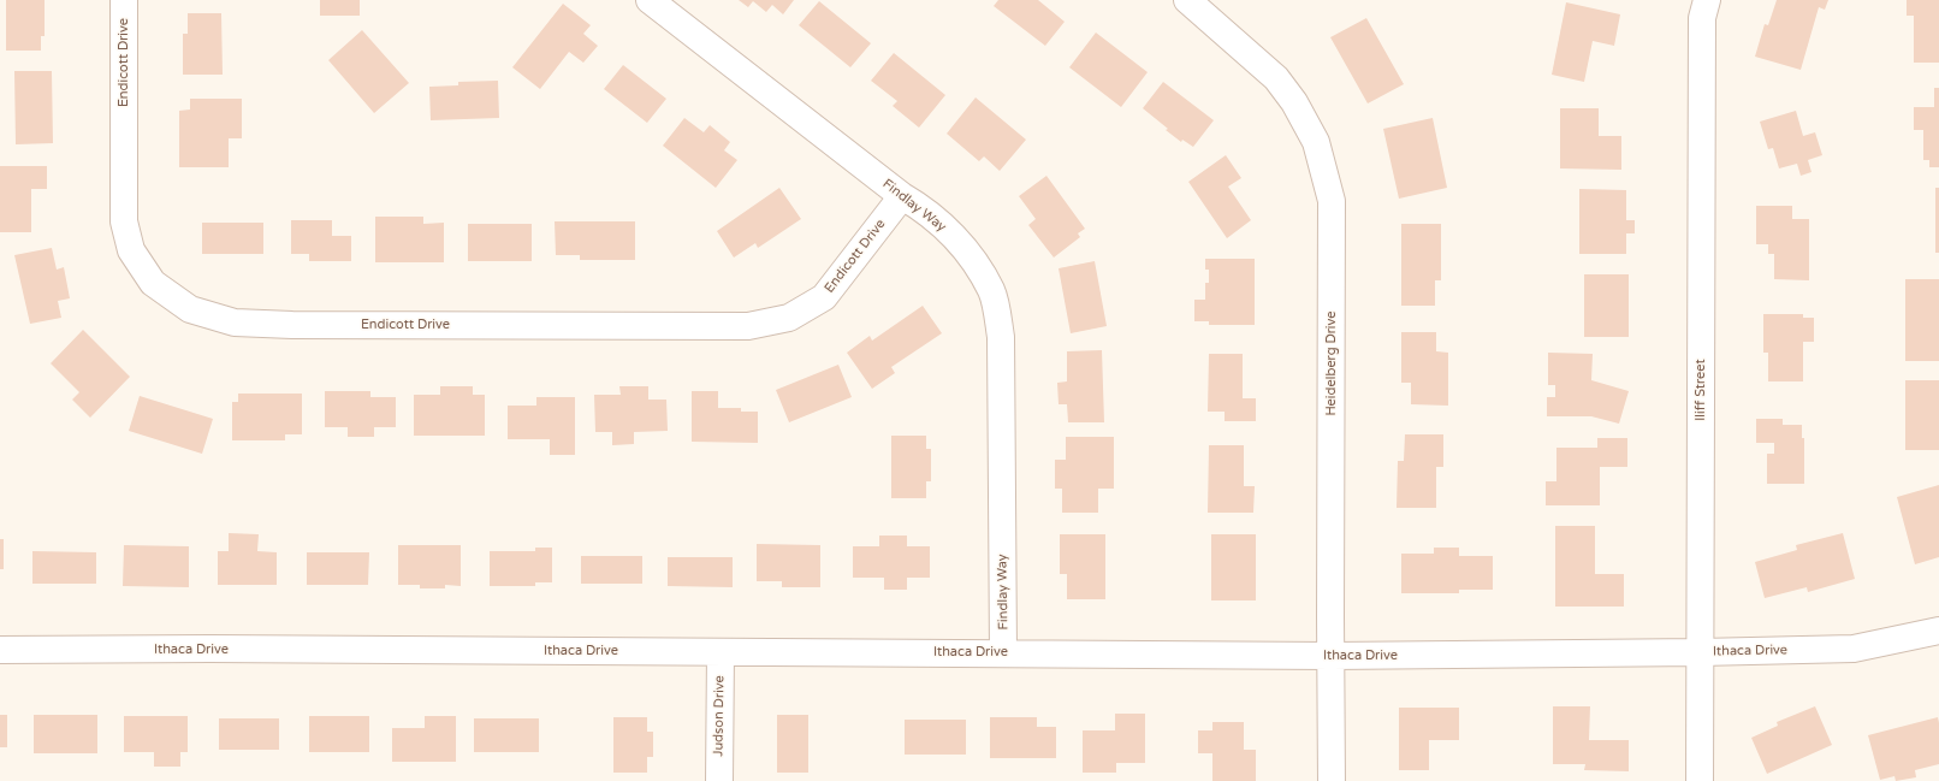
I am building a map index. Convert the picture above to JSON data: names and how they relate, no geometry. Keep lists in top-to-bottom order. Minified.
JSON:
{"streets":{"street":["Endicott Drive","Findlay Way","Heidelberg Drive","Iliff Street","Ithaca Drive","Judson Drive"]},"crossings":[["Endicott Drive","Findlay Way"],["Findlay Way","Ithaca Drive"],["Heidelberg Drive","Ithaca Drive"],["Iliff Street","Ithaca Drive"],["Ithaca Drive","Judson Drive"]]}
